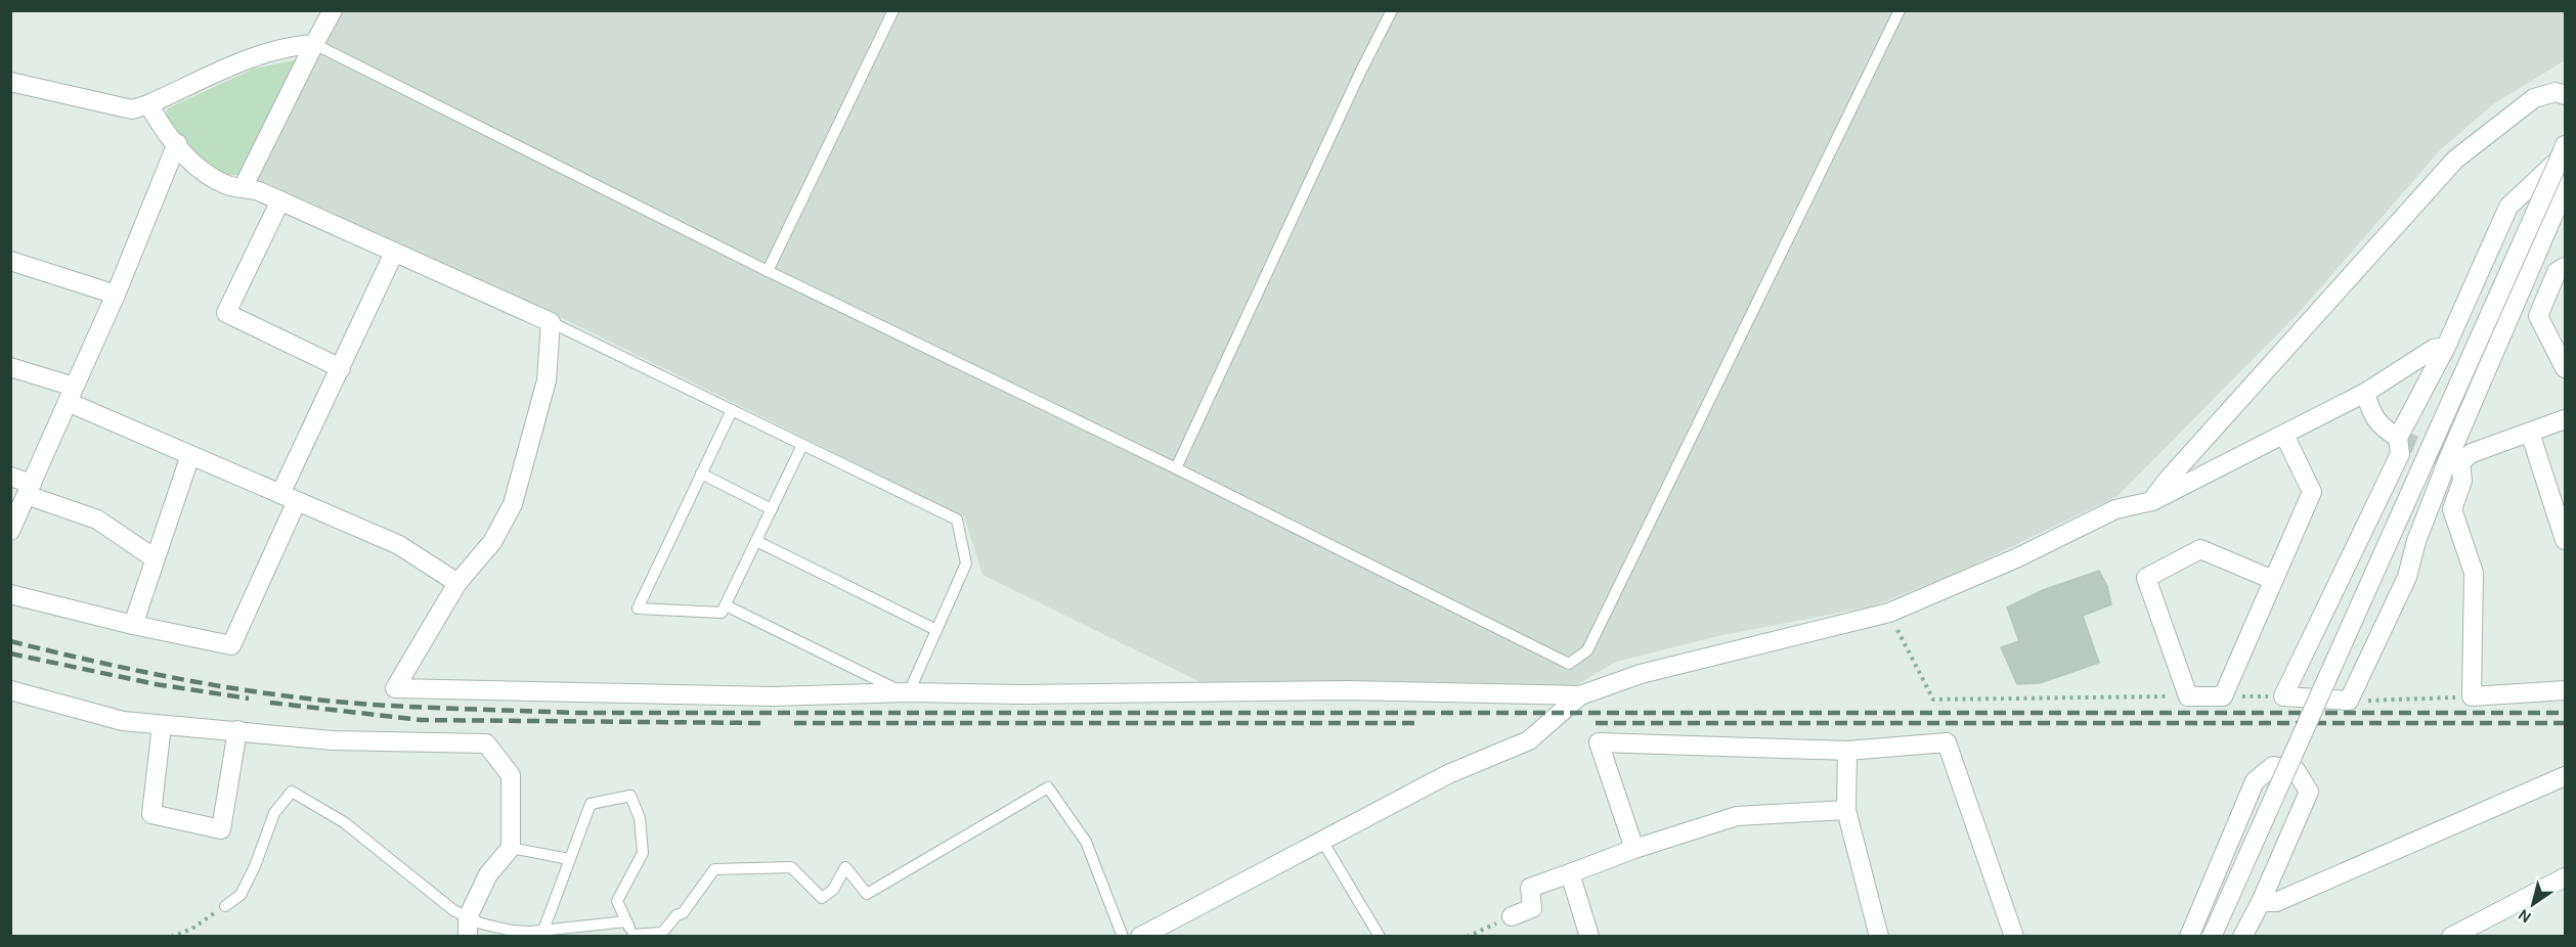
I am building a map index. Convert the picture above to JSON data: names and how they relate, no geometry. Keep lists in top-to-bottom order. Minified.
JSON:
{"north":"bottom left"}
